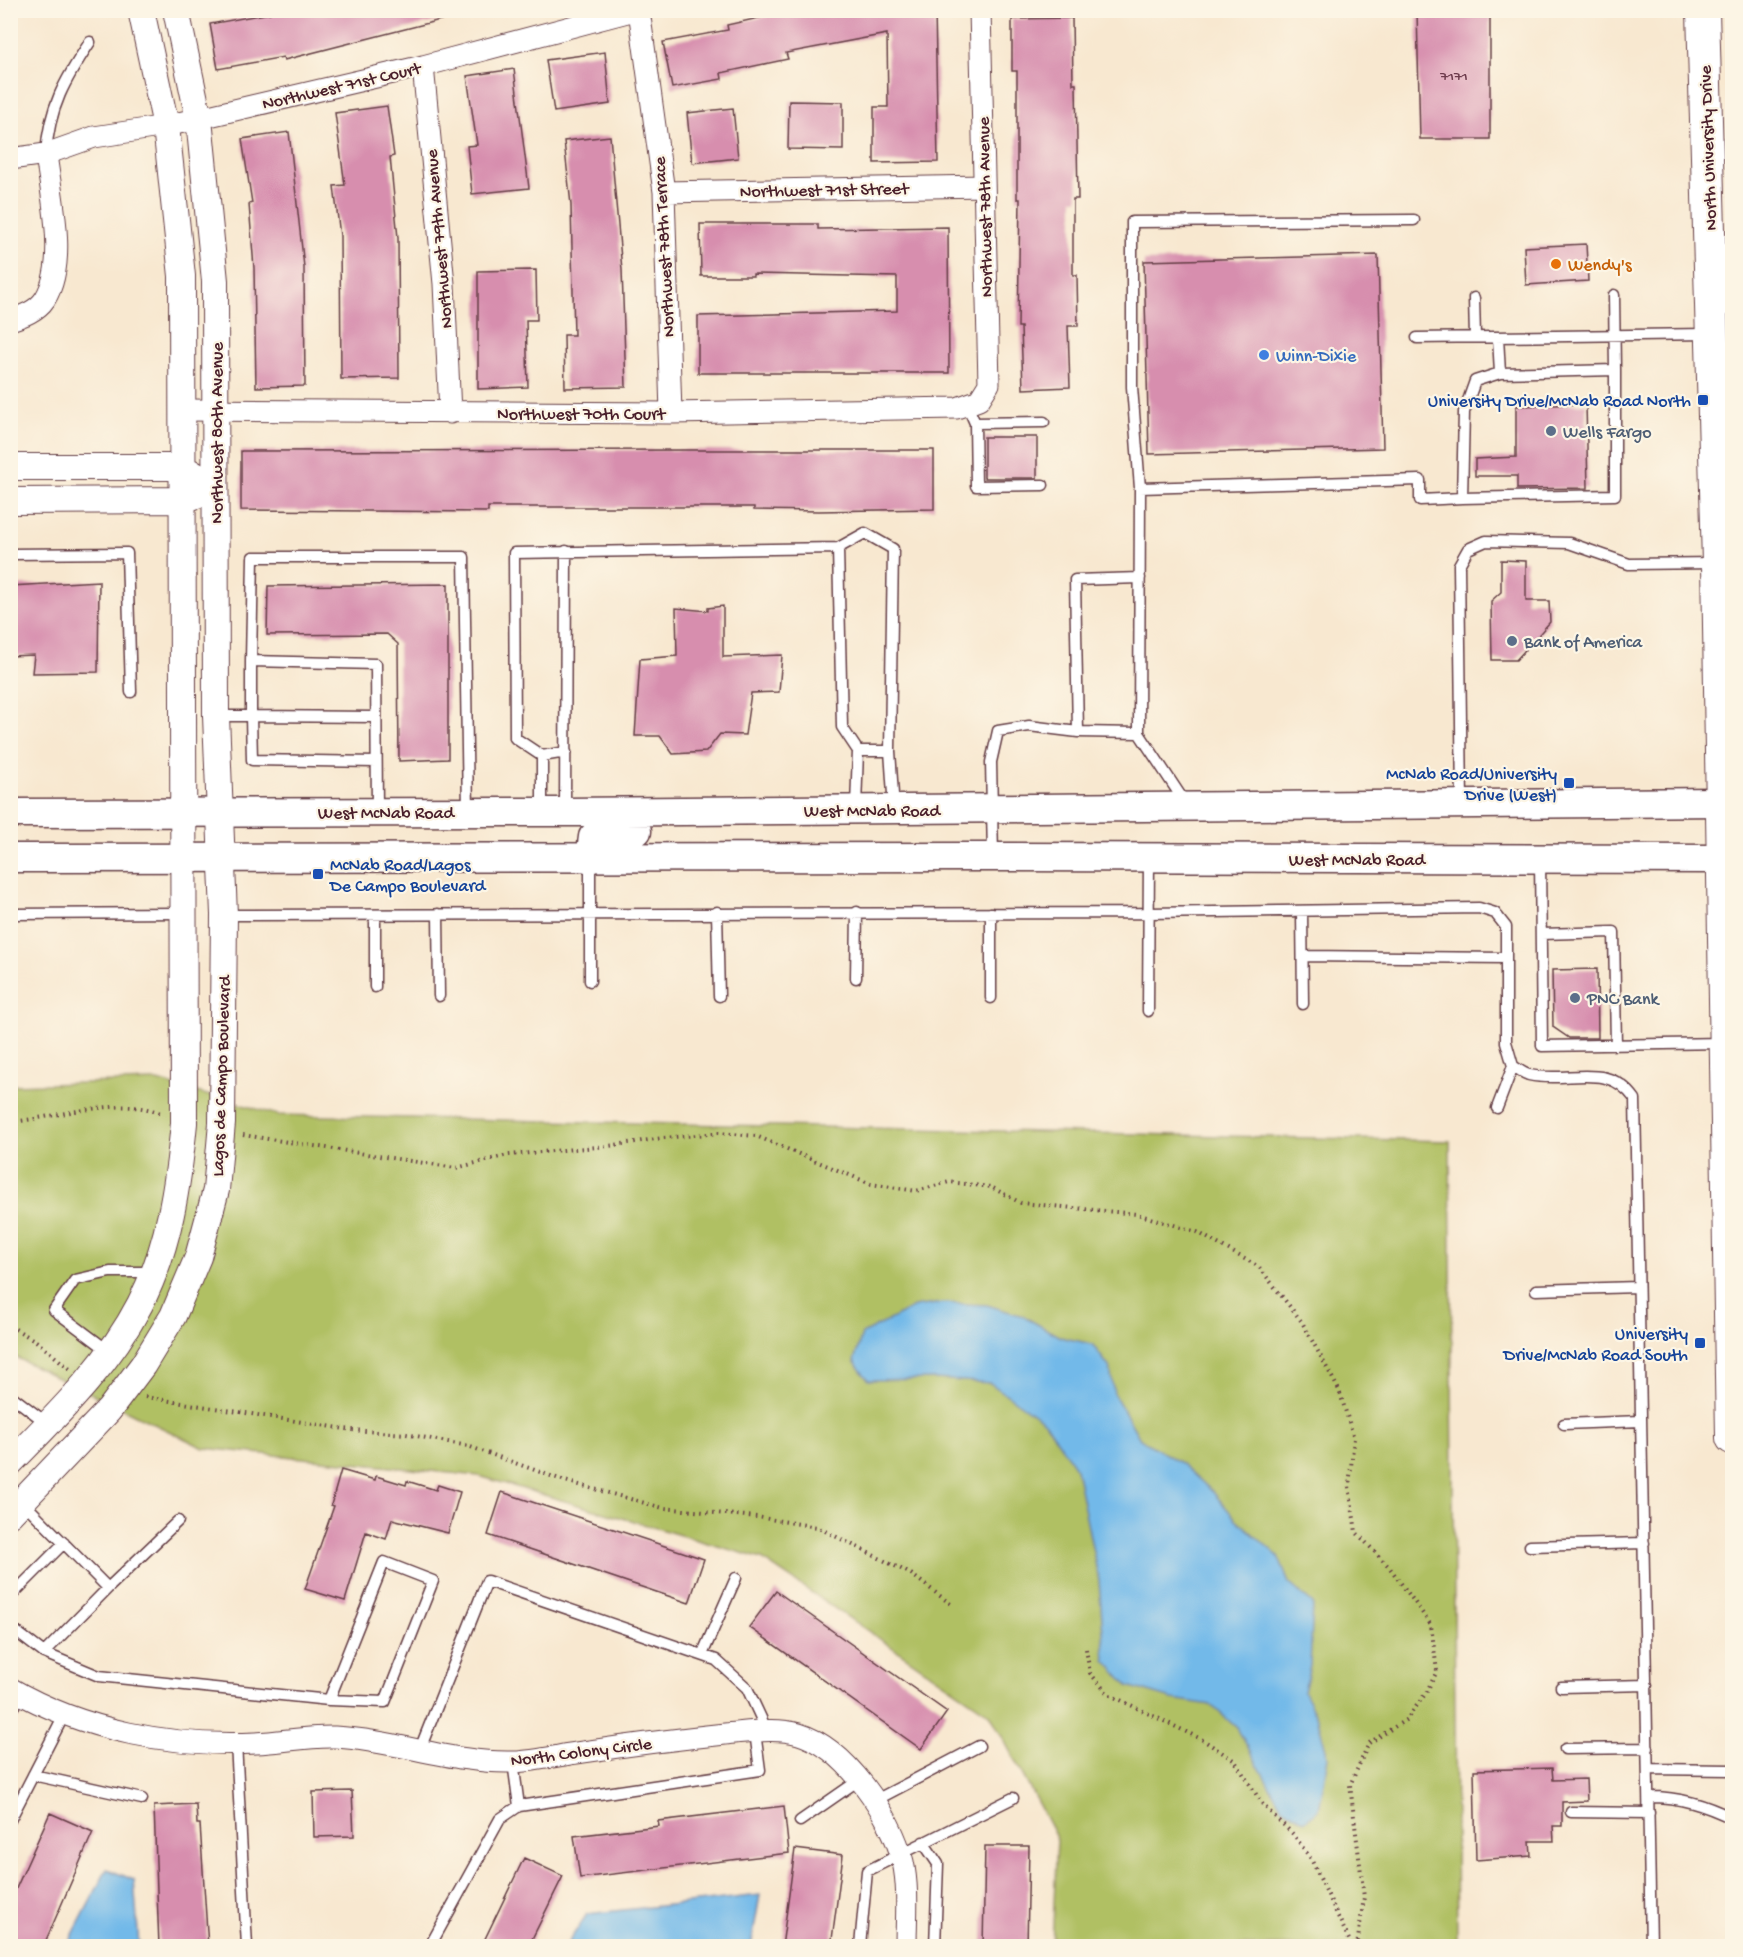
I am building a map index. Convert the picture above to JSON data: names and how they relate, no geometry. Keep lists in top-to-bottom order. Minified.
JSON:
{"streets":{"main road":["North University Drive","West McNab Road"],"street":["Northwest 71st Court","Northwest 71st Street","Northwest 78th Avenue","Northwest 79th Avenue","Northwest 78th Terrace","Northwest 70th Court","Northwest 80th Avenue","Lagos de Campo Boulevard","North Colony Circle"]},"crossings":[["Northwest 71st Court","Northwest 79th Avenue"],["Northwest 71st Court","Northwest 78th Terrace"],["Northwest 71st Court","Northwest 80th Avenue"],["North University Drive","West McNab Road"],["Northwest 71st Street","Northwest 78th Avenue"],["Northwest 71st Street","Northwest 78th Terrace"],["Northwest 78th Avenue","Northwest 70th Court"],["Northwest 79th Avenue","Northwest 70th Court"],["Northwest 78th Terrace","Northwest 70th Court"],["Northwest 70th Court","Northwest 80th Avenue"],["Northwest 80th Avenue","West McNab Road"],["Northwest 80th Avenue","Lagos de Campo Boulevard"],["West McNab Road","Lagos de Campo Boulevard"]],"places":{"other":["Wendy's","Winn-Dixie","Wells Fargo","Bank of America","PNC Bank"],"transit":["University Drive/McNab Road North","McNab Road/University Drive (West)","McNab Road/Lagos De Campo Boulevard","University Drive/McNab Road South"]},"house_numbers":["7171"]}
